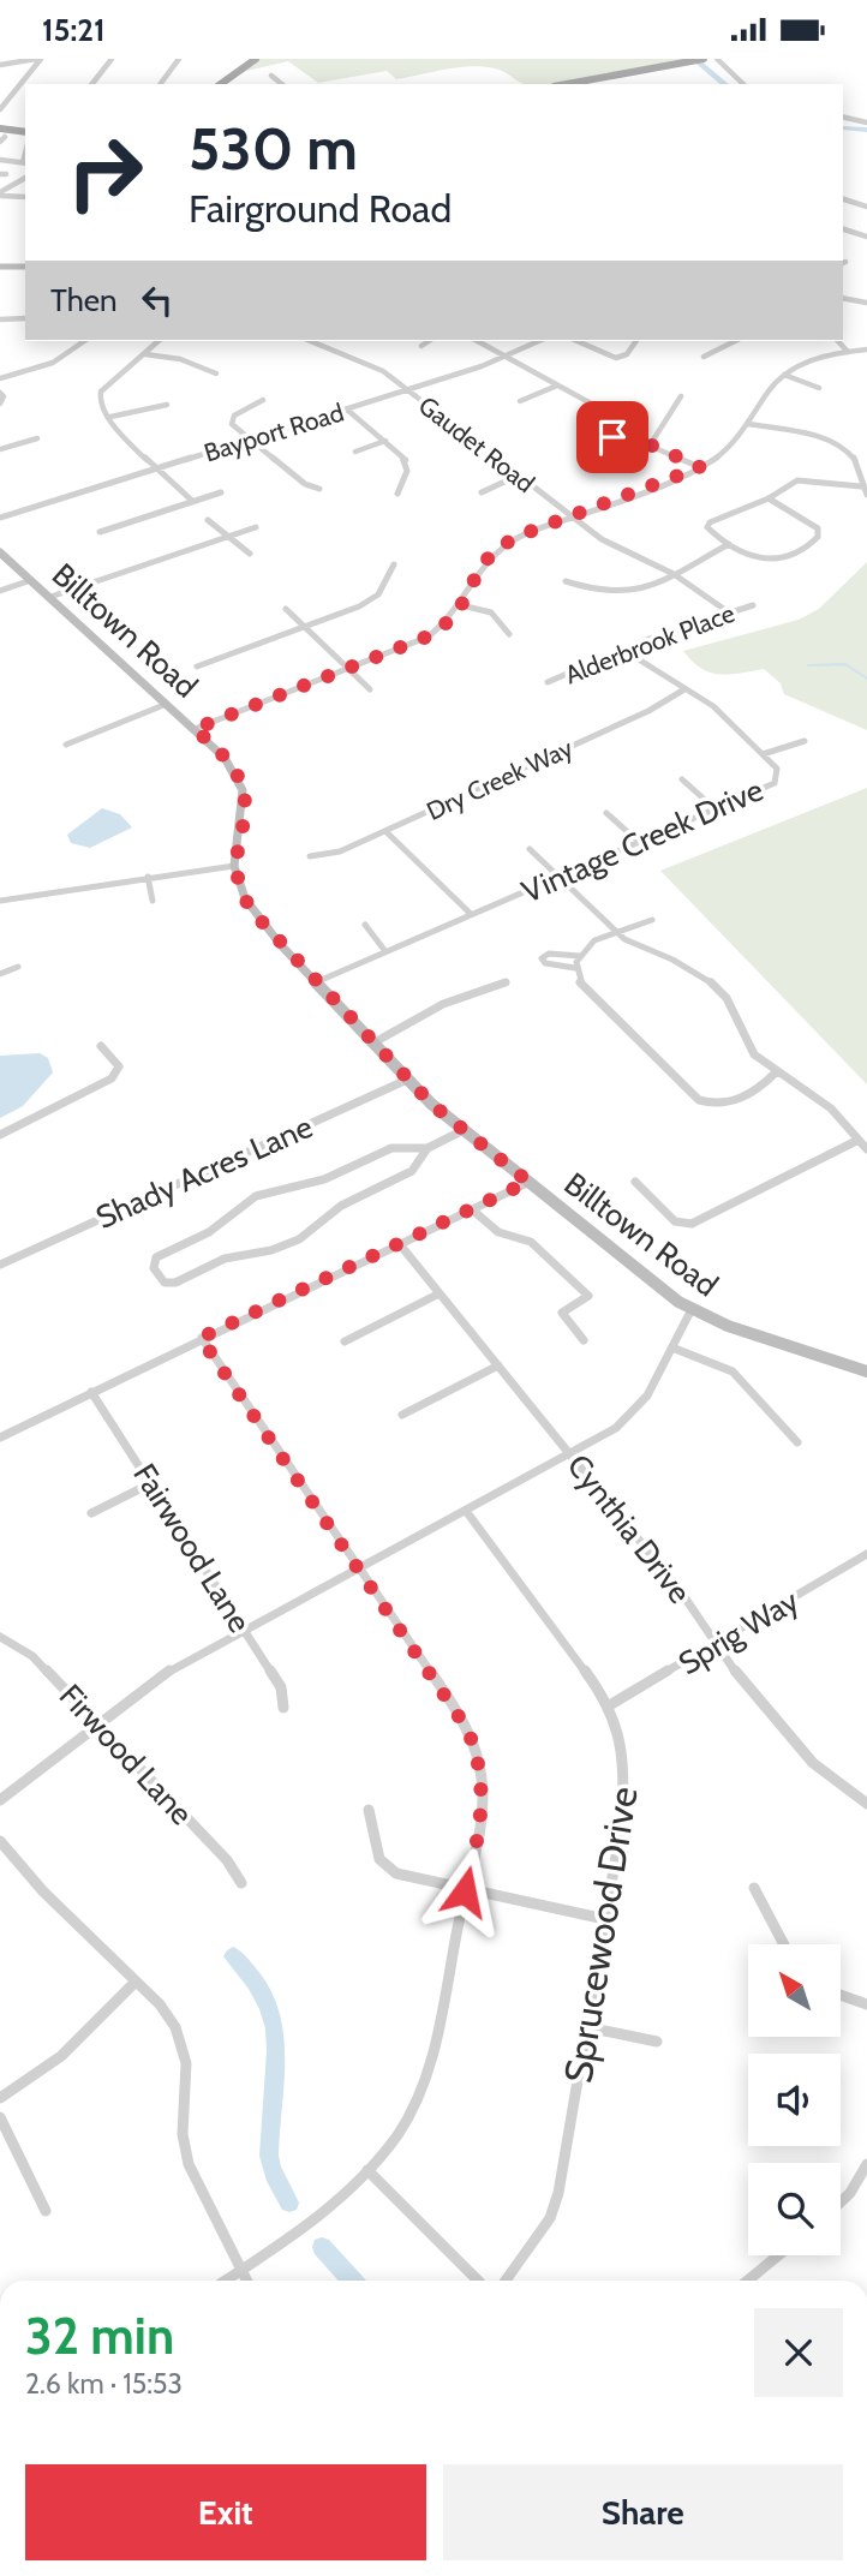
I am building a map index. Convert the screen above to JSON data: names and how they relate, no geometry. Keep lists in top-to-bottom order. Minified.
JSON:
{"streets":{"main road":["Billtown Road"],"street":["Bayport Road","Gaudet Road","Alderbrook Place","Dry Creek Way","Vintage Creek Drive","Shady Acres Lane","Cynthia Drive","Fairwood Lane","Sprig Way","Firwood Lane","Sprucewood Drive"]},"crossings":[["Bayport Road","Gaudet Road"],["Gaudet Road","Alderbrook Place"],["Billtown Road","Vintage Creek Drive"],["Billtown Road","Shady Acres Lane"],["Alderbrook Place","Vintage Creek Drive"],["Dry Creek Way","Vintage Creek Drive"],["Cynthia Drive","Sprig Way"],["Sprig Way","Sprucewood Drive"]],"north":"top left","page":{"status":"15:21","turn":["530 m","Fairground Road"],"then":"Then","heading":["32 min","2.6 km · 15:53"],"buttons":["Exit","Share"]}}
